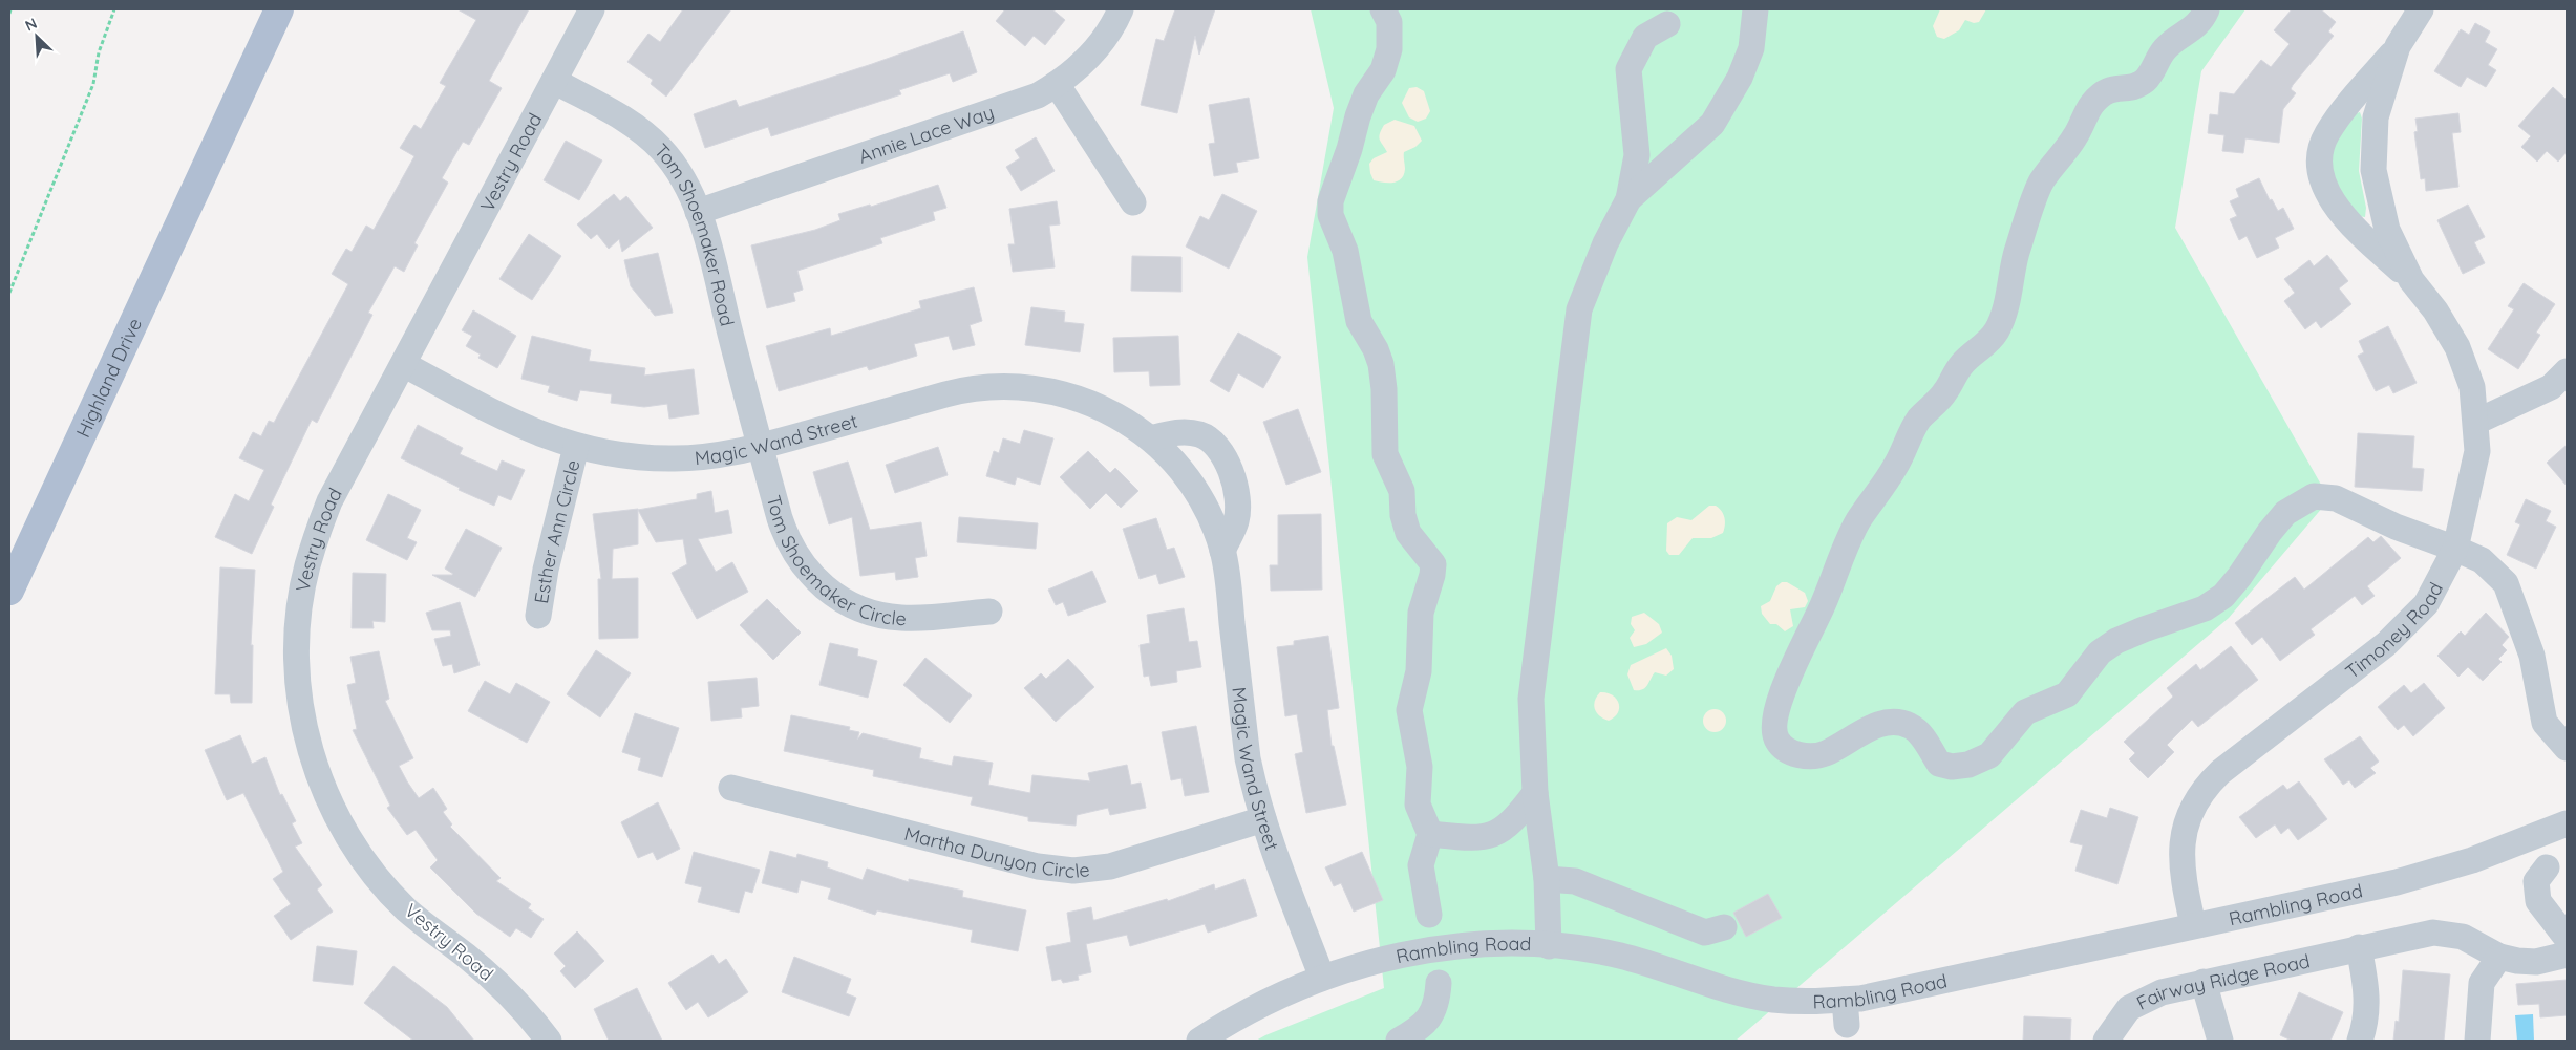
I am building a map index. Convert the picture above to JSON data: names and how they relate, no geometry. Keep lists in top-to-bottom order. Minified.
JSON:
{"streets":{"main road":["Highland Drive"],"street":["Annie Lace Way","Vestry Road","Tom Shoemaker Road","Magic Wand Street","Esther Ann Circle","Tom Shoemaker Circle","Timoney Road","Martha Dunyon Circle","Rambling Road","Fairway Ridge Road"]},"crossings":[["Annie Lace Way","Tom Shoemaker Road"],["Vestry Road","Tom Shoemaker Road"],["Vestry Road","Magic Wand Street"],["Tom Shoemaker Road","Magic Wand Street"],["Tom Shoemaker Road","Tom Shoemaker Circle"],["Magic Wand Street","Esther Ann Circle"],["Magic Wand Street","Tom Shoemaker Circle"],["Magic Wand Street","Martha Dunyon Circle"],["Magic Wand Street","Rambling Road"],["Timoney Road","Rambling Road"]],"north":"top left"}
